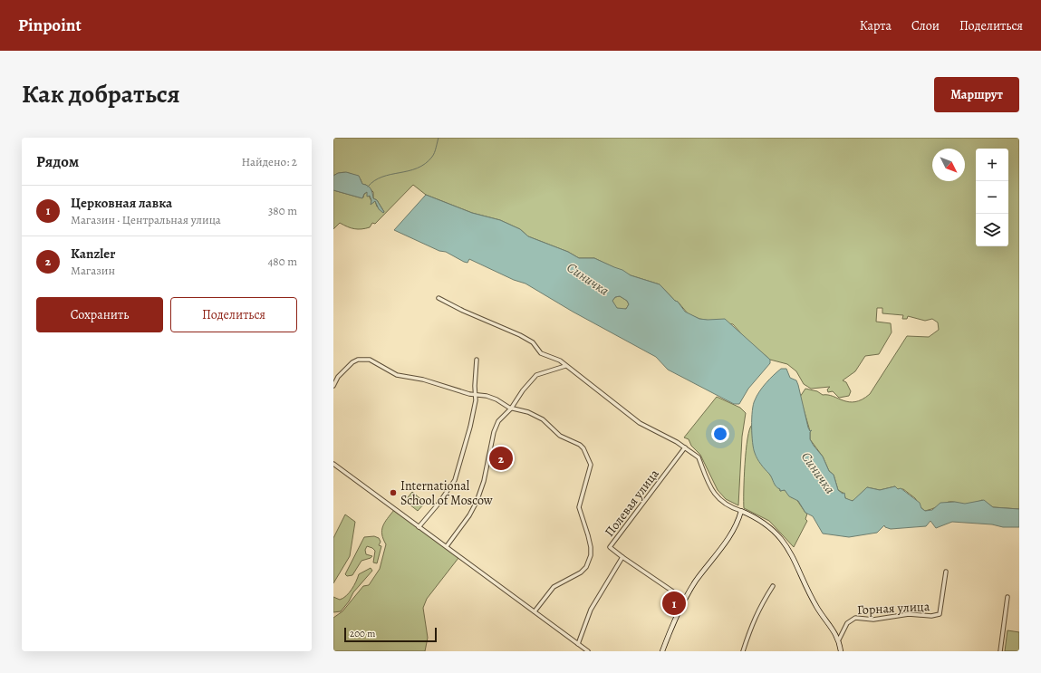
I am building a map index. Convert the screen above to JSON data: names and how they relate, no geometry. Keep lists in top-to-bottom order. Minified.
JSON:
{"streets":{"street":["Полевая улица","Горная улица"]},"water":["Синичка"],"places":["International School of Moscow"],"scale_bar":"200 m","north":"bottom right","page":{"header":"Pinpoint","nav":["Карта","Слои","Поделиться"],"title":"Как добраться","buttons":["Маршрут",["Сохранить","Поделиться"]],"heading":["Рядом","Найдено: 2"],"map_buttons":["+","−"],"list":[{"mark":"1","name":"Церковная лавка","note":"Магазин · Центральная улица","value":"380 m"},{"mark":"2","name":"Kanzler","note":"Магазин","value":"480 m"}],"pins":["2","1"],"scale":"200 m"}}
